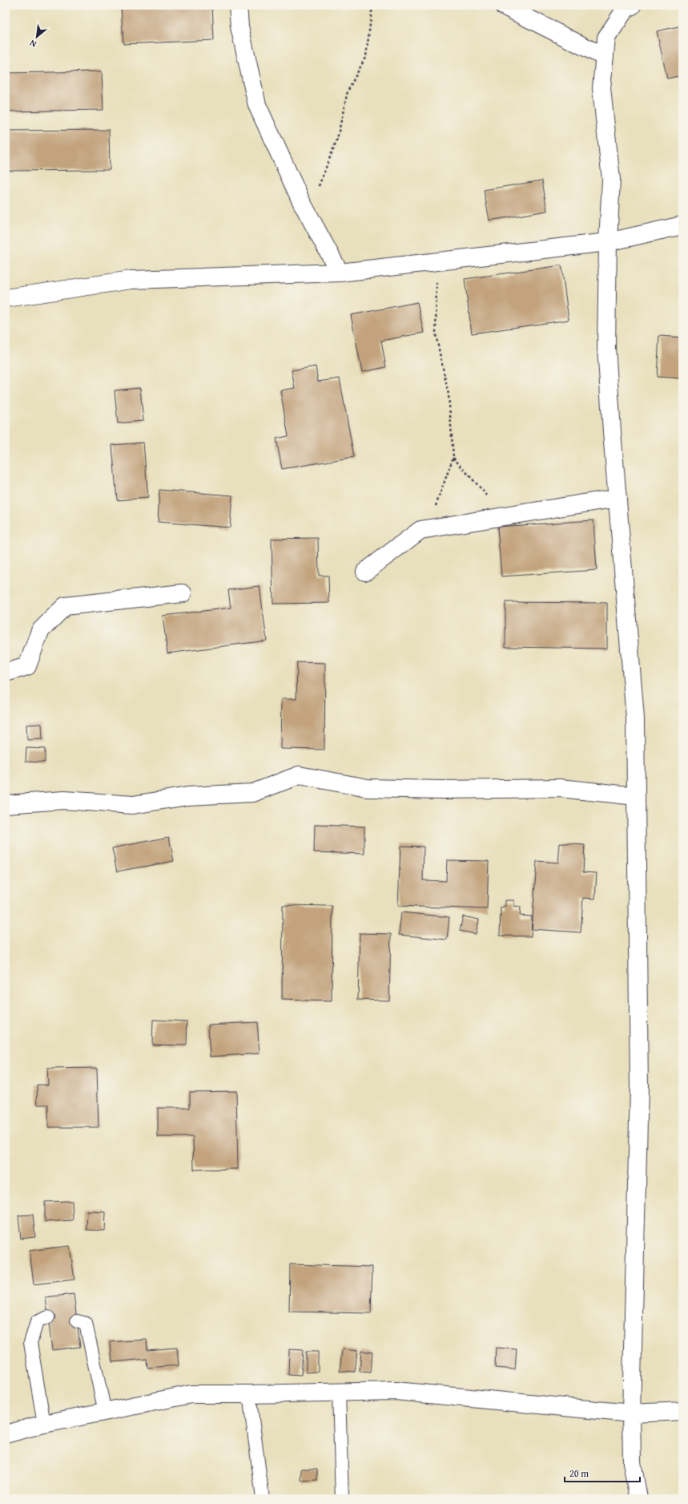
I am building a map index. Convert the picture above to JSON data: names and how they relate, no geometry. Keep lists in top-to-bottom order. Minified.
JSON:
{"scale_bar":"20 m","north":"bottom left"}
